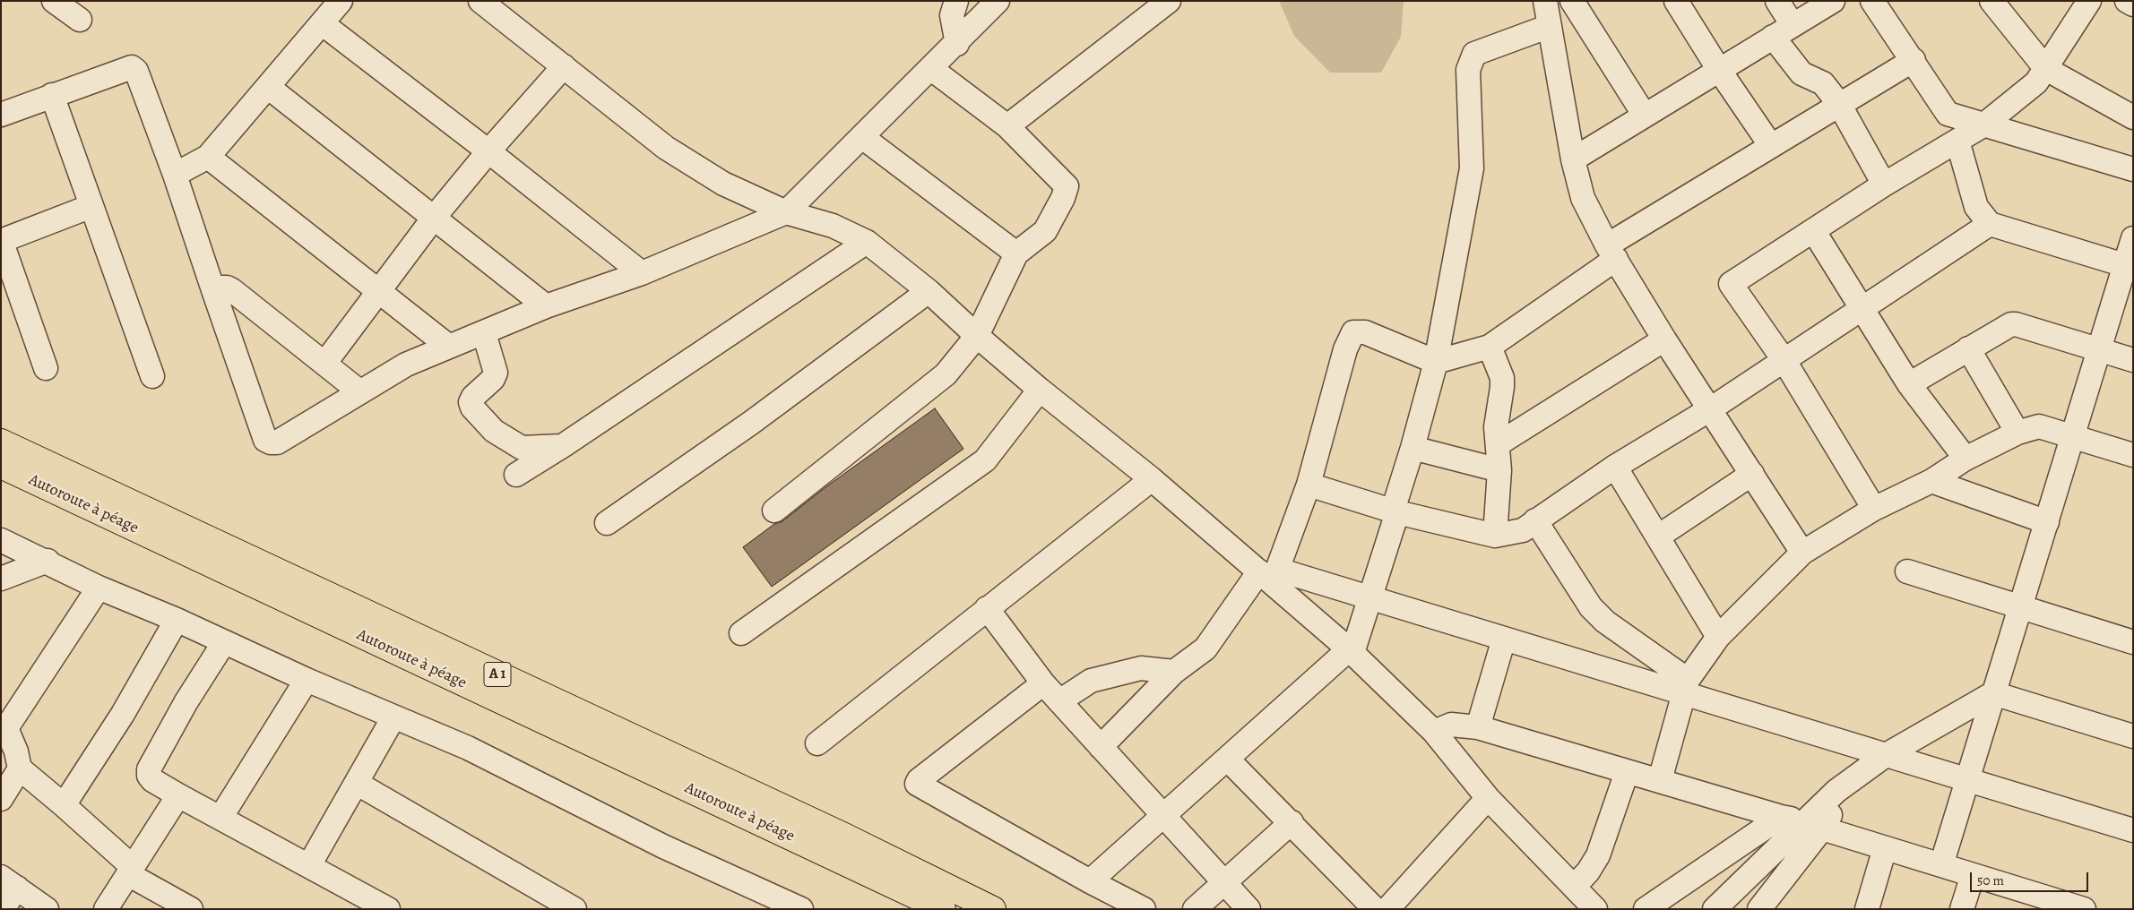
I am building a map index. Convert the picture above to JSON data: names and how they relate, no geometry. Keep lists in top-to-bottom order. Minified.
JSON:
{"streets":{"highway":["Autoroute à péage","A 1"]},"scale_bar":"50 m"}
